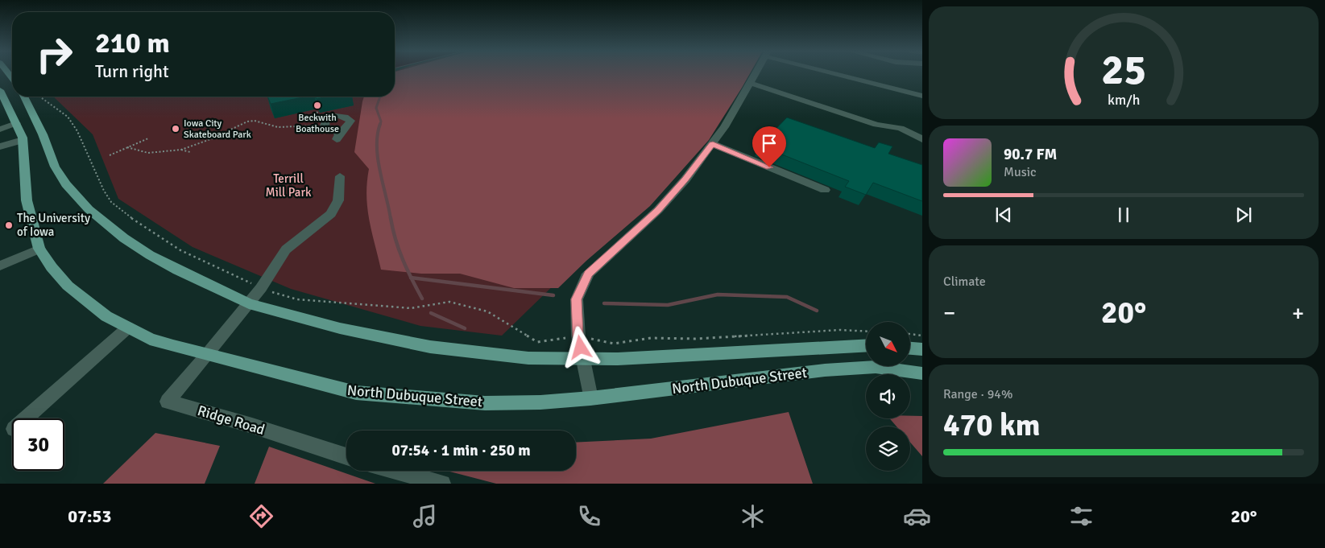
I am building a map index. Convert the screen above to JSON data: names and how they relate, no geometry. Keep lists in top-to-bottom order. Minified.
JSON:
{"streets":{"main road":["North Dubuque Street"],"street":["Ridge Road"]},"crossings":[["North Dubuque Street","Ridge Road"]],"parks":["Terrill Mill Park"],"places":["Beckwith Boathouse","Iowa City Skateboard Park","The University of Iowa"],"north":"bottom right","page":{"turn":["210 m","Turn right"],"song":["90.7 FM","Music"],"tile":["Climate",["Range · 94%","470 km"]],"heat":["−","20°","+"],"limit":"30","trip":"07:54 · 1 min · 250 m","tabs":["07:53","20°"],"gauge":["25","km/h"]}}
